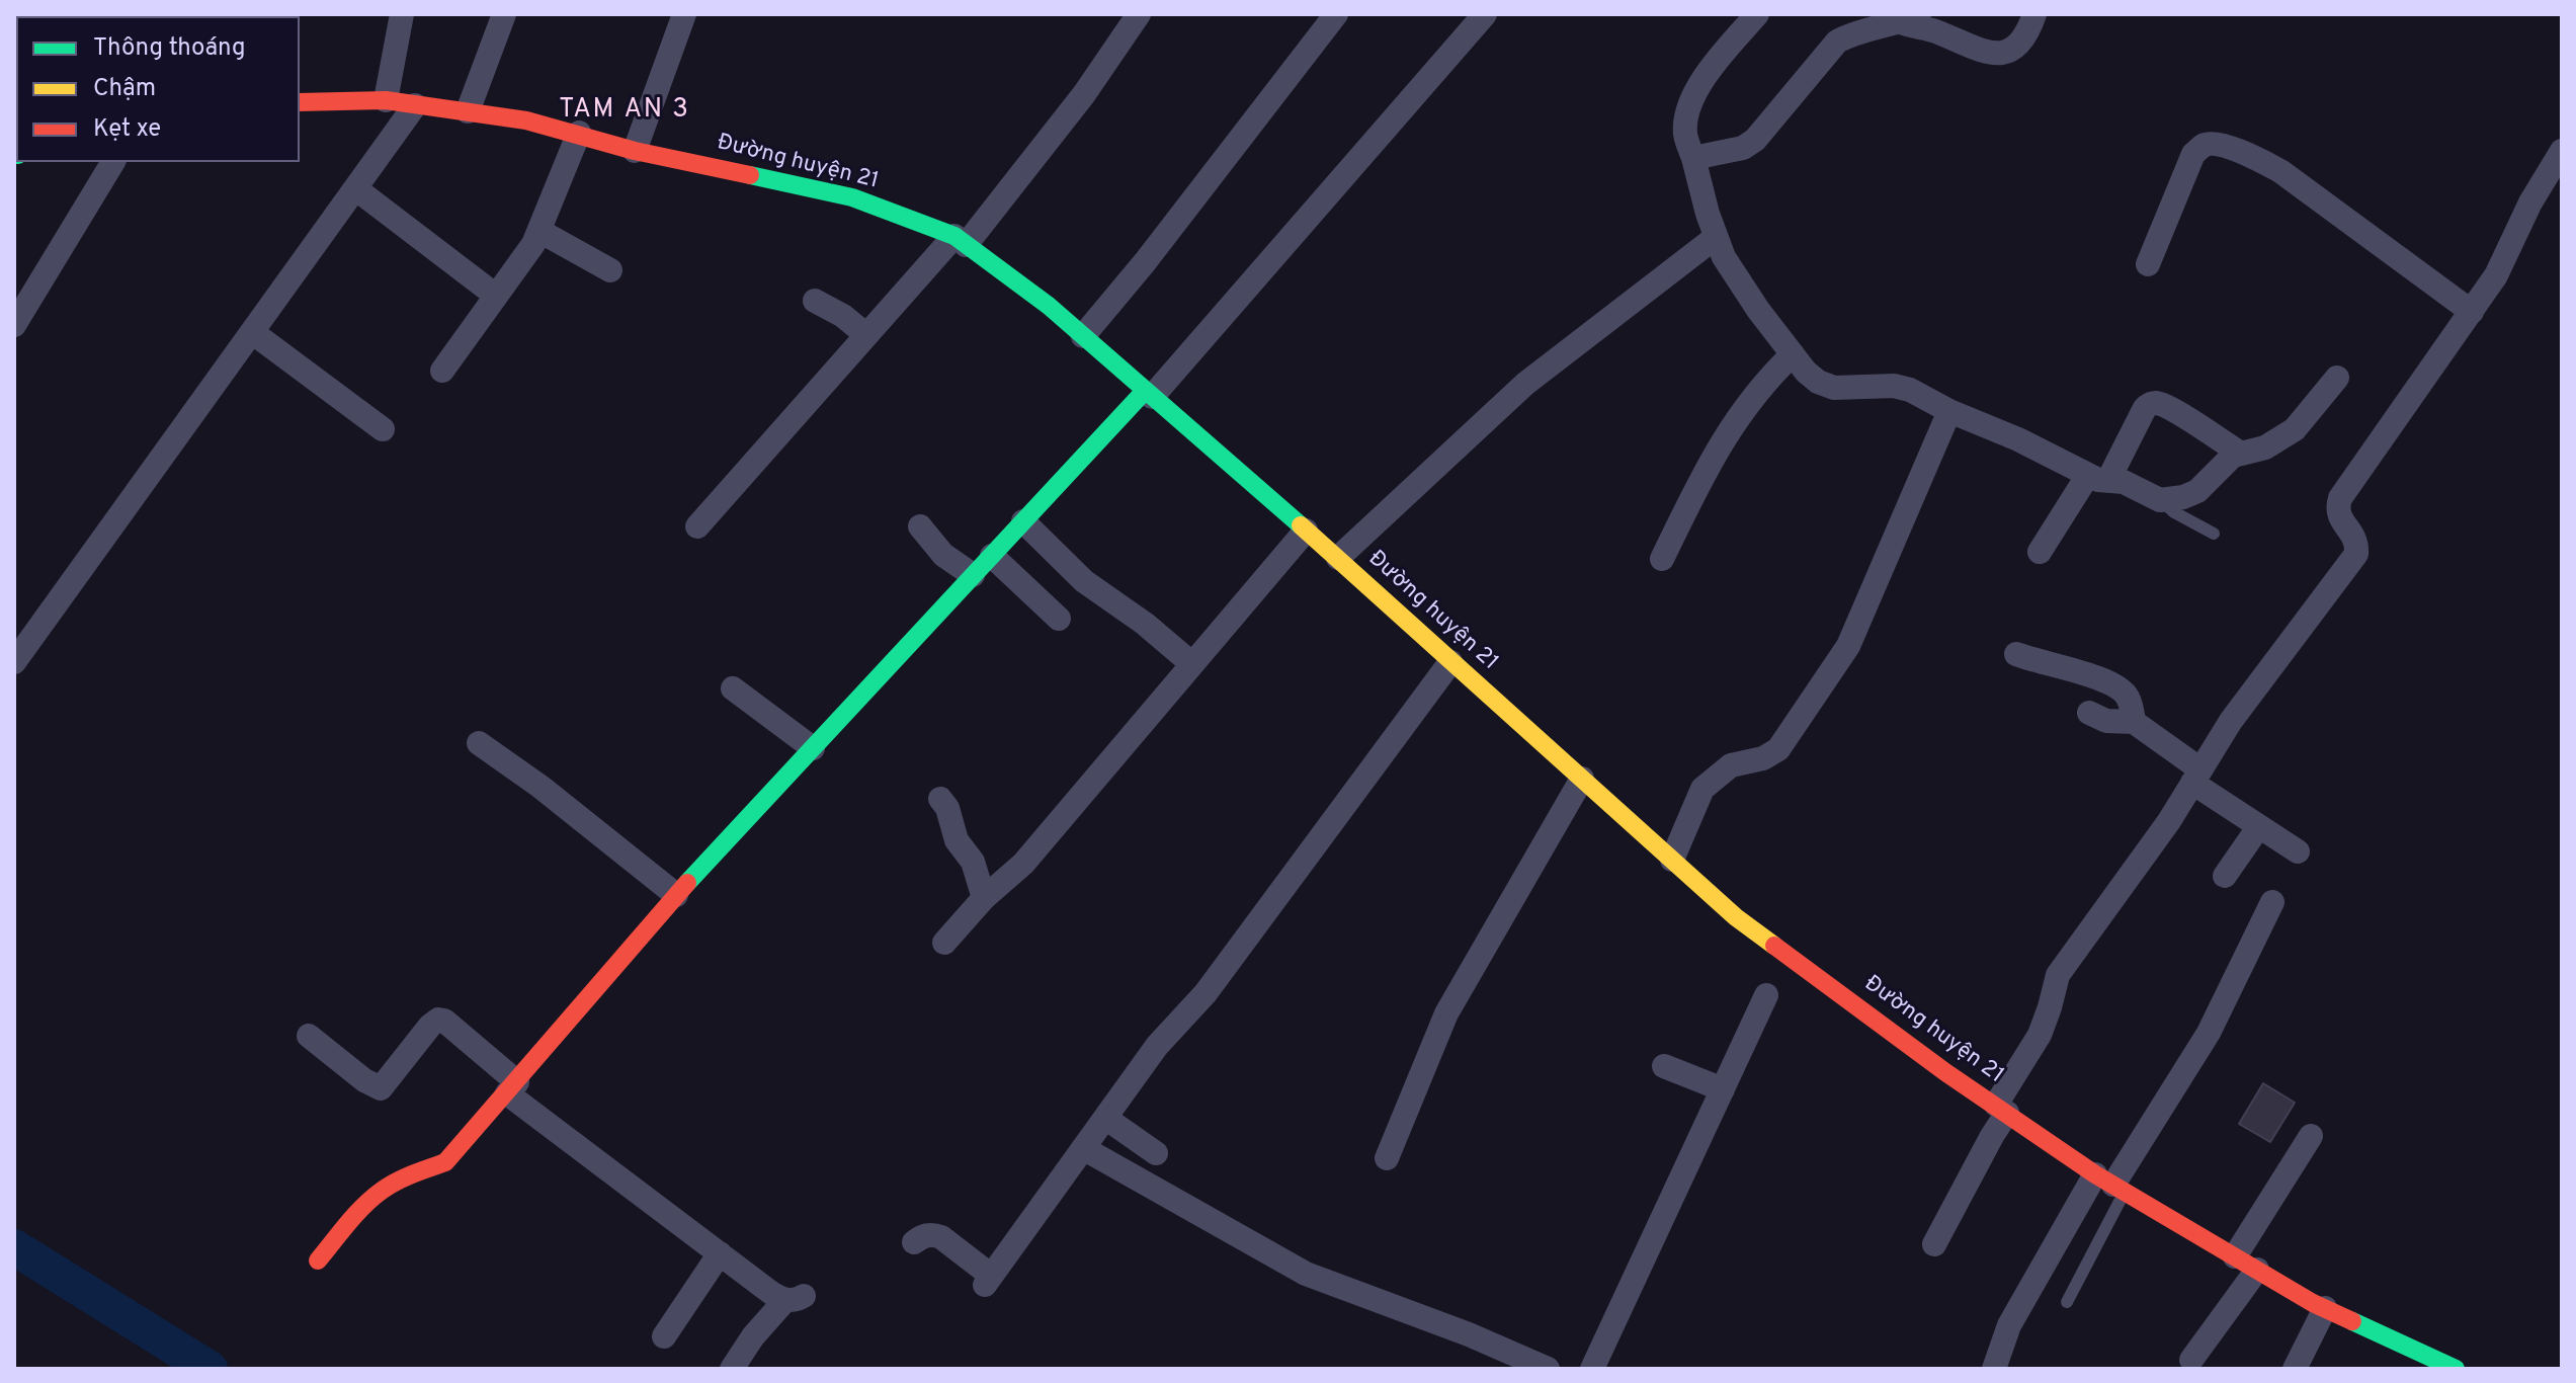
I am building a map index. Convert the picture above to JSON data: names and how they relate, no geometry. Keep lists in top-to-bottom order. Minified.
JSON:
{"streets":{"street":["Đường huyện 21"]},"districts":["TAM AN 3"],"legend":["Thông thoáng","Chậm","Kẹt xe"]}
